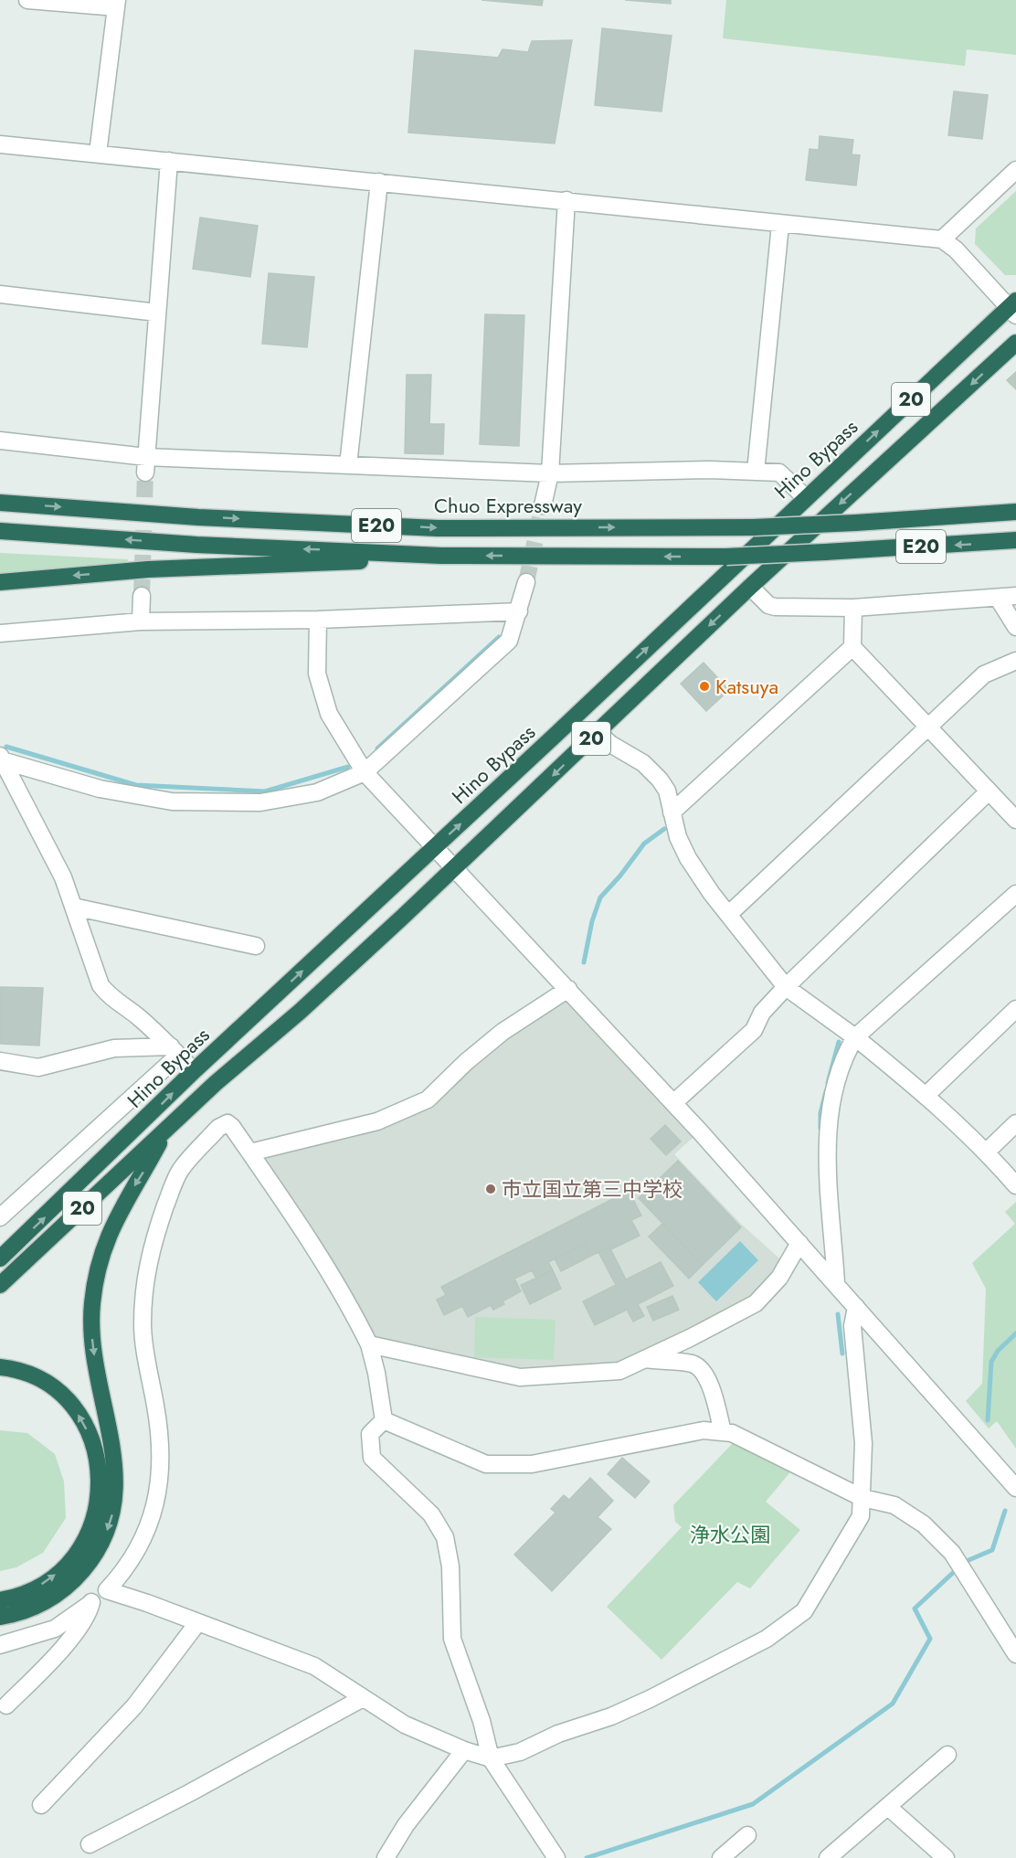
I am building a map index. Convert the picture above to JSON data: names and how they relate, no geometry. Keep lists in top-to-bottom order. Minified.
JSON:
{"streets":{"highway":["20","Hino Bypass","Chuo Expressway","E20"]},"parks":["浄水公園"],"places":["Katsuya","市立国立第三中学校"]}
